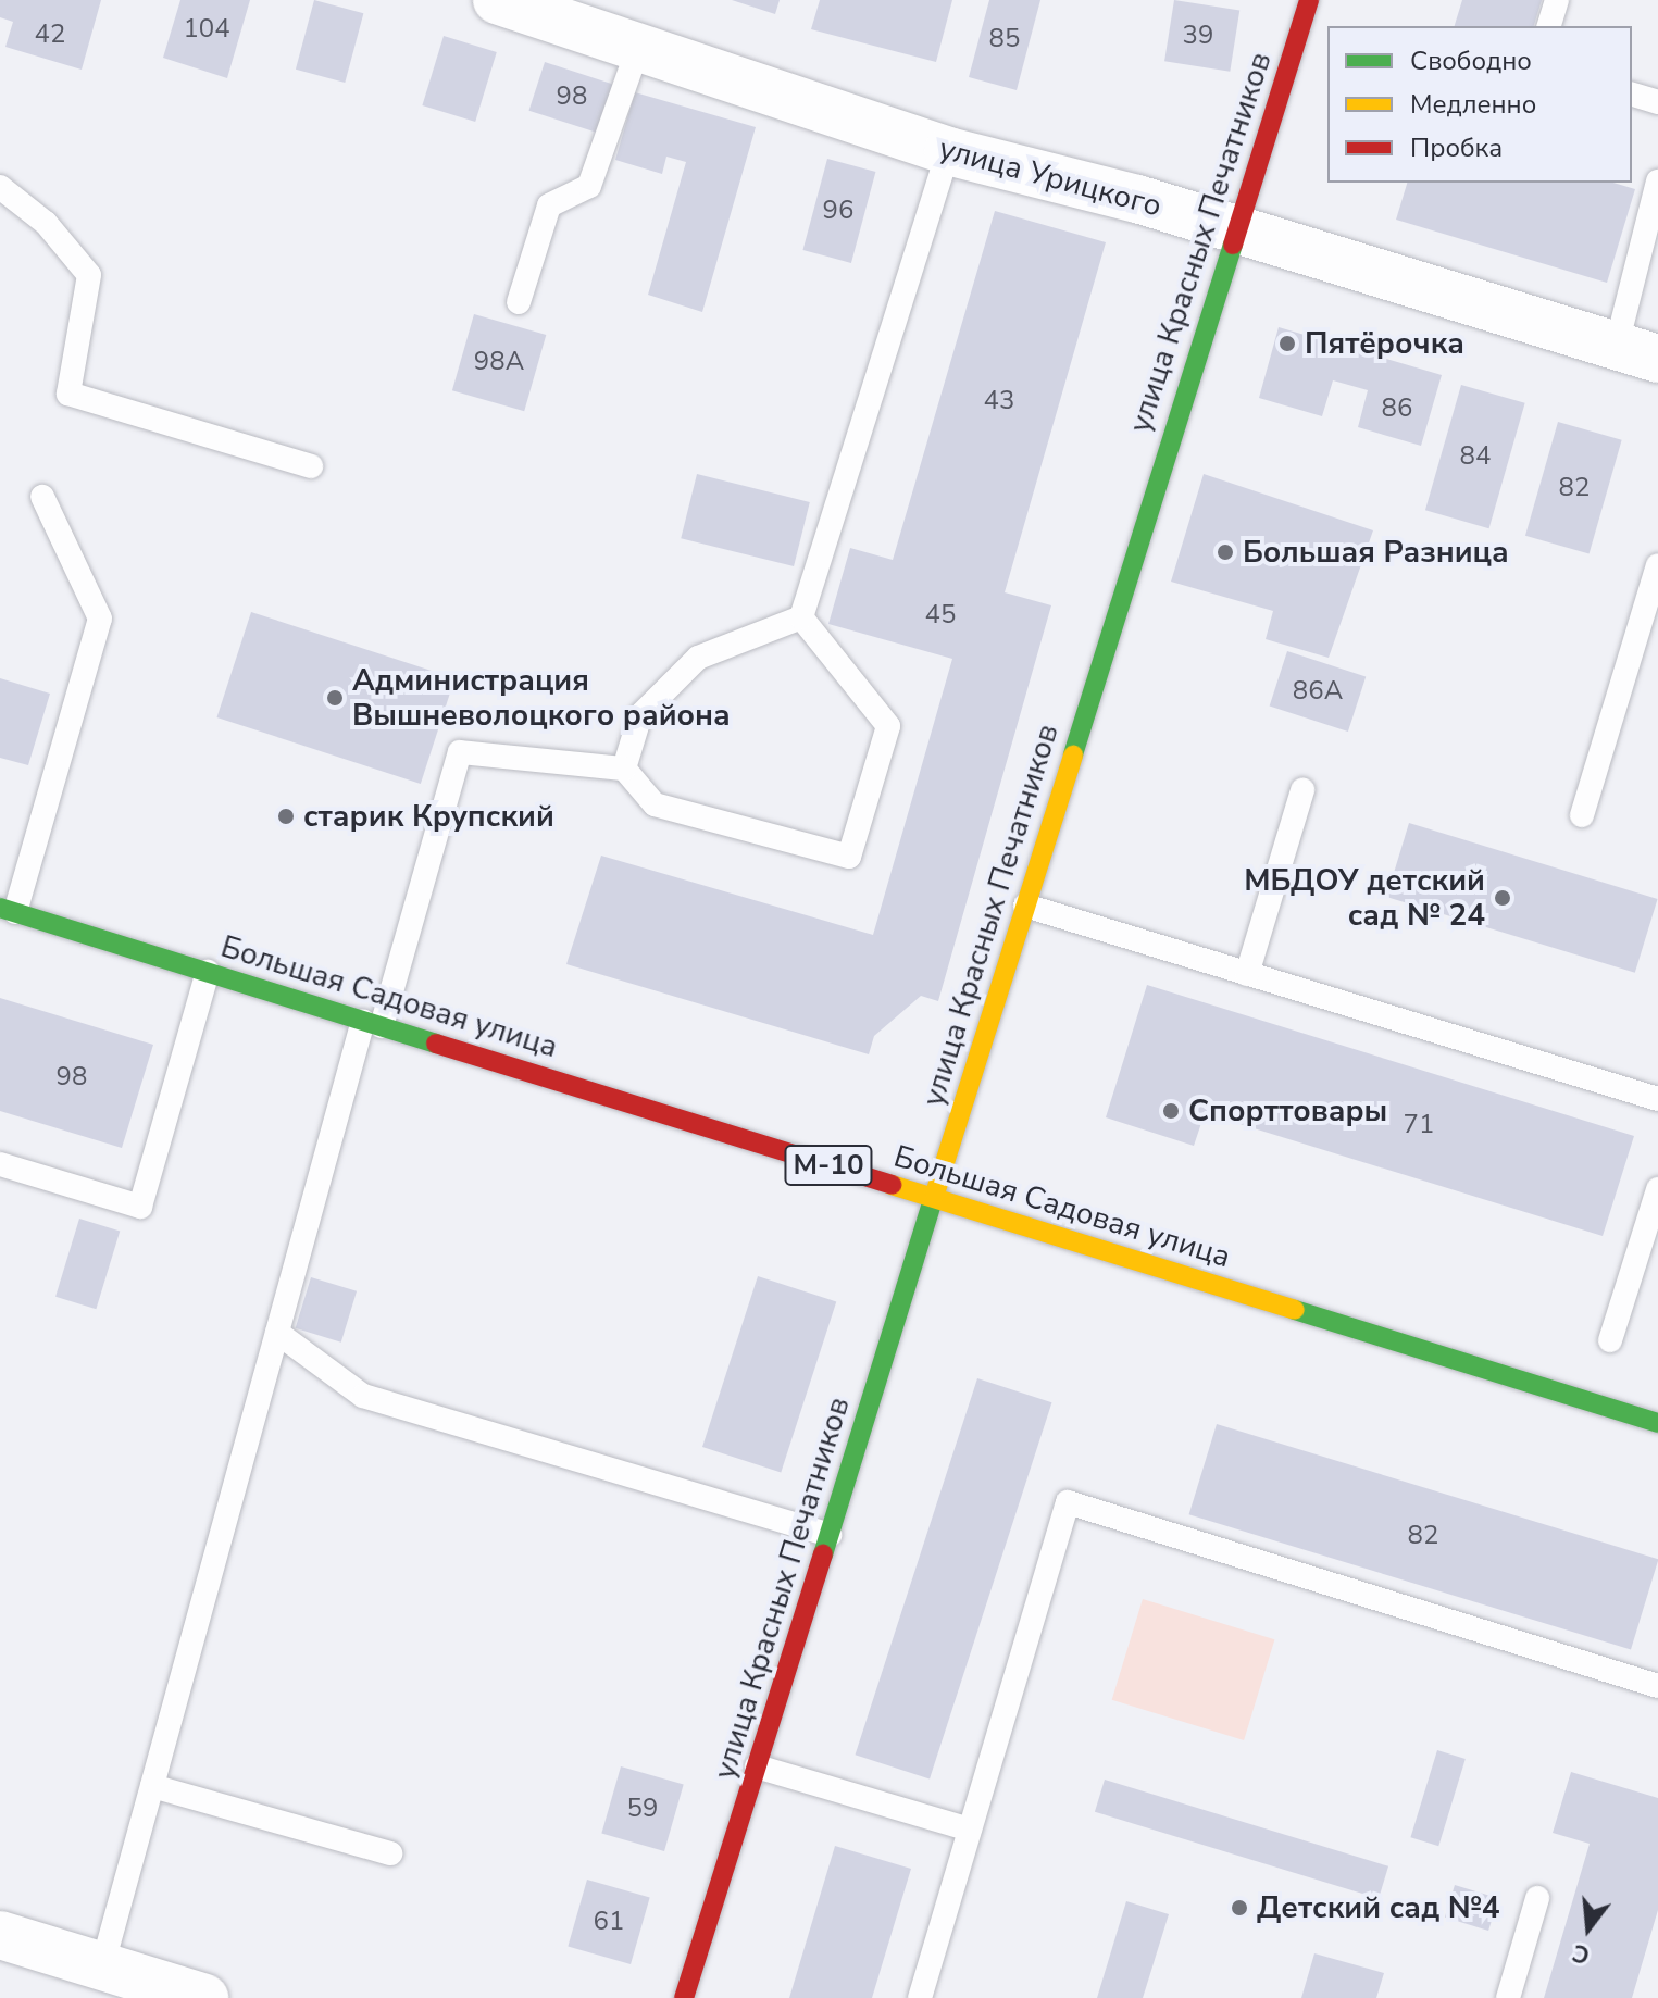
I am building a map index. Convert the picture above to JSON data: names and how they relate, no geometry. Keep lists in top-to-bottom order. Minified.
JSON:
{"streets":{"main road":["улица Красных Печатников","Большая Садовая улица","М-10"],"street":["улица Урицкого"]},"crossings":[["улица Урицкого","улица Красных Печатников"],["улица Красных Печатников","Большая Садовая улица"]],"places":["Пятёрочка","Большая Разница","Администрация Вышневолоцкого района","старик Крупский","МБДОУ детский сад № 24","Спорттовары","Детский сад №4"],"house_numbers":["104","42","39","85","98","96","98А","43","86","84","82","45","86А","98","71","82","59","61"],"legend":["Свободно","Медленно","Пробка"],"north":"bottom"}
